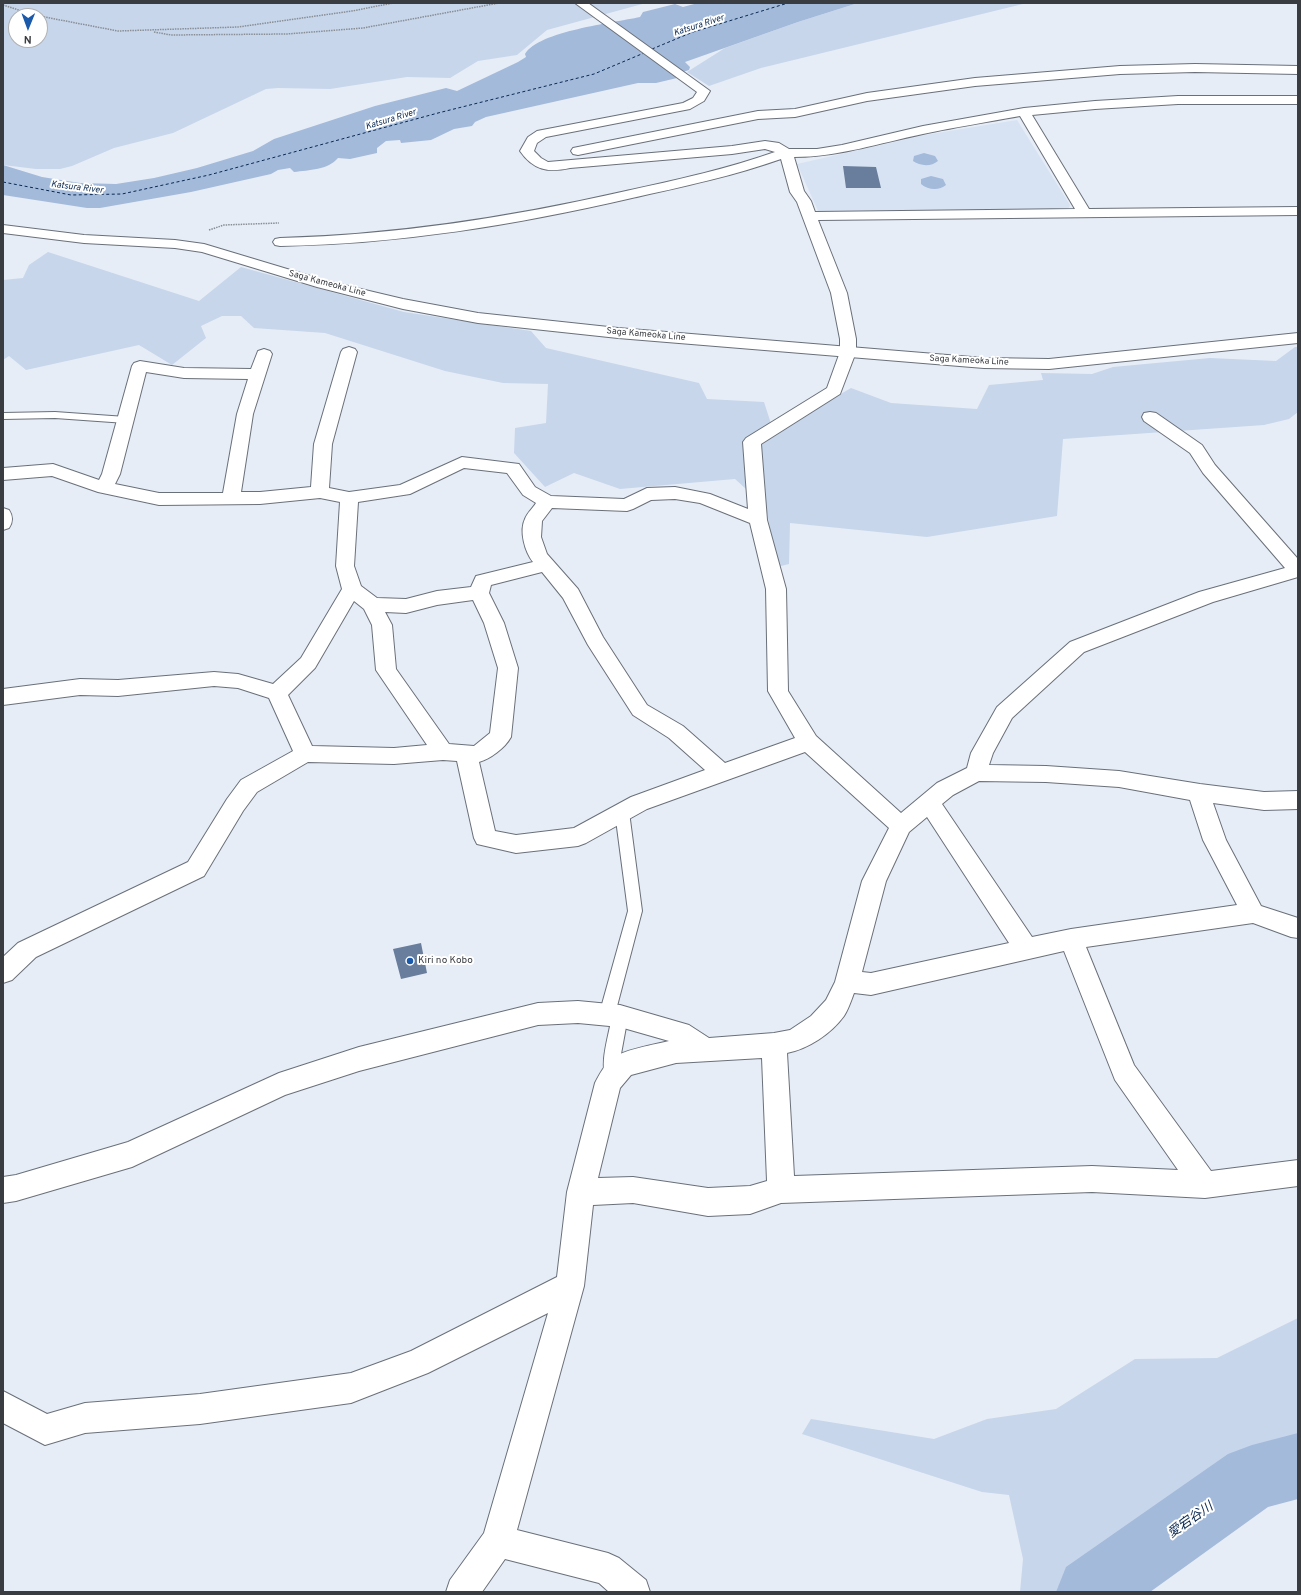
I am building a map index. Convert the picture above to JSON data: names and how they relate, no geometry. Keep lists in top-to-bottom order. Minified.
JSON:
{"streets":{"street":["Saga Kameoka Line"]},"water":["Katsura River","愛宕谷川"],"places":["Kiri no Kobo"],"north":"bottom"}
